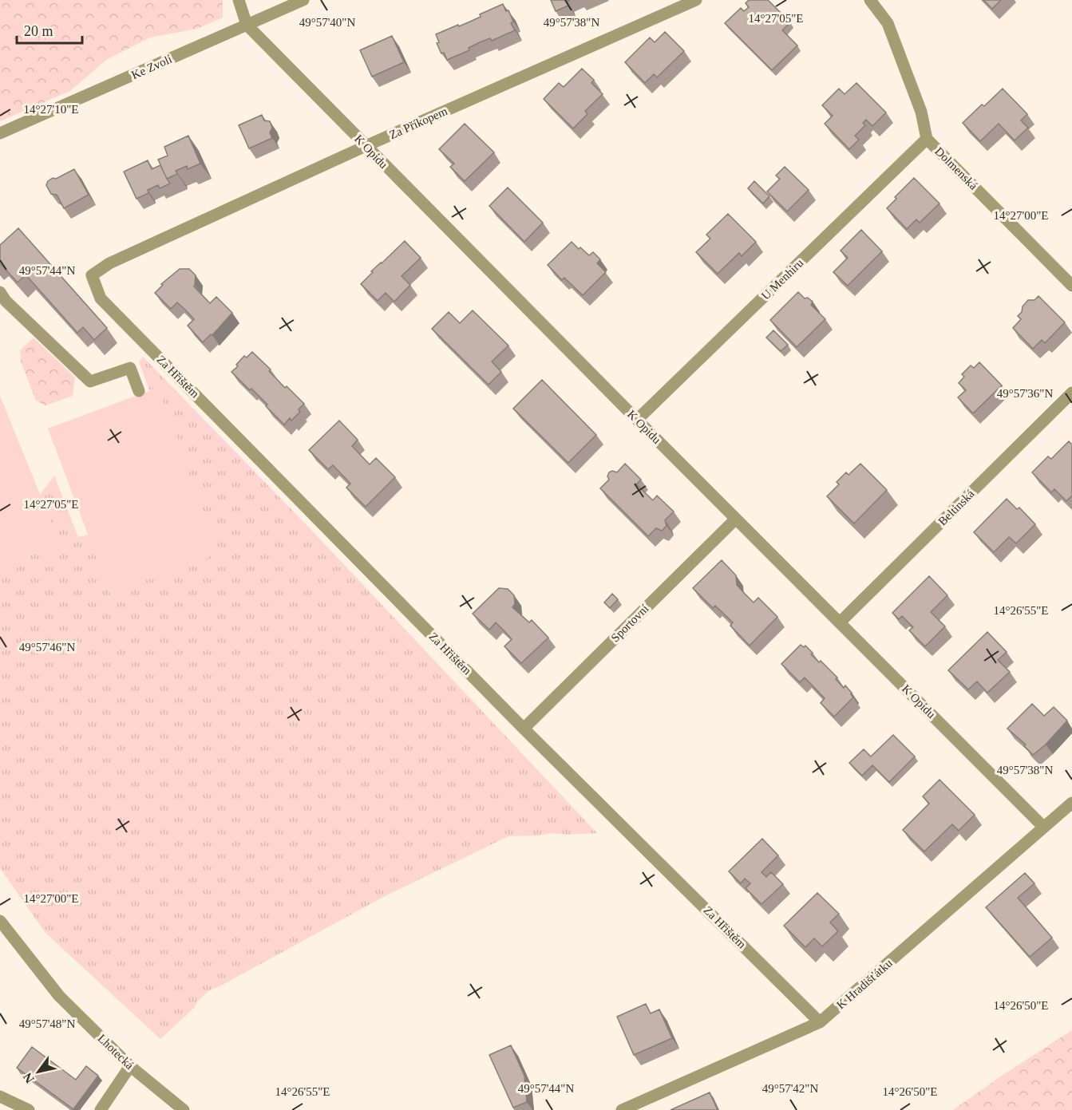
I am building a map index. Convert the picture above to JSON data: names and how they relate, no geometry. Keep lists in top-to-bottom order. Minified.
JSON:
{"streets":{"street":["Ke Zvoli","Za Příkopem","K Opidu","Dolmenská","U Menhiru","Za Hřištěm","Beltinská","Sportovní","K Hradišťátku","Lhotecká"]},"crossings":[["Ke Zvoli","K Opidu"],["Za Příkopem","K Opidu"],["Za Příkopem","Za Hřištěm"],["K Opidu","U Menhiru"],["K Opidu","Beltinská"],["K Opidu","Sportovní"],["K Opidu","K Hradišťátku"],["Dolmenská","U Menhiru"],["Za Hřištěm","Sportovní"],["Za Hřištěm","K Hradišťátku"]],"scale_bar":"20 m","north":"bottom left","coordinates":["14°27'05\"E","49°57'40\"N","49°57'38\"N","14°27'10\"E","14°27'00\"E","49°57'44\"N","49°57'36\"N","14°26'55\"E","49°57'46\"N","14°26'50\"E","49°57'48\"N","49°57'42\"N"]}
